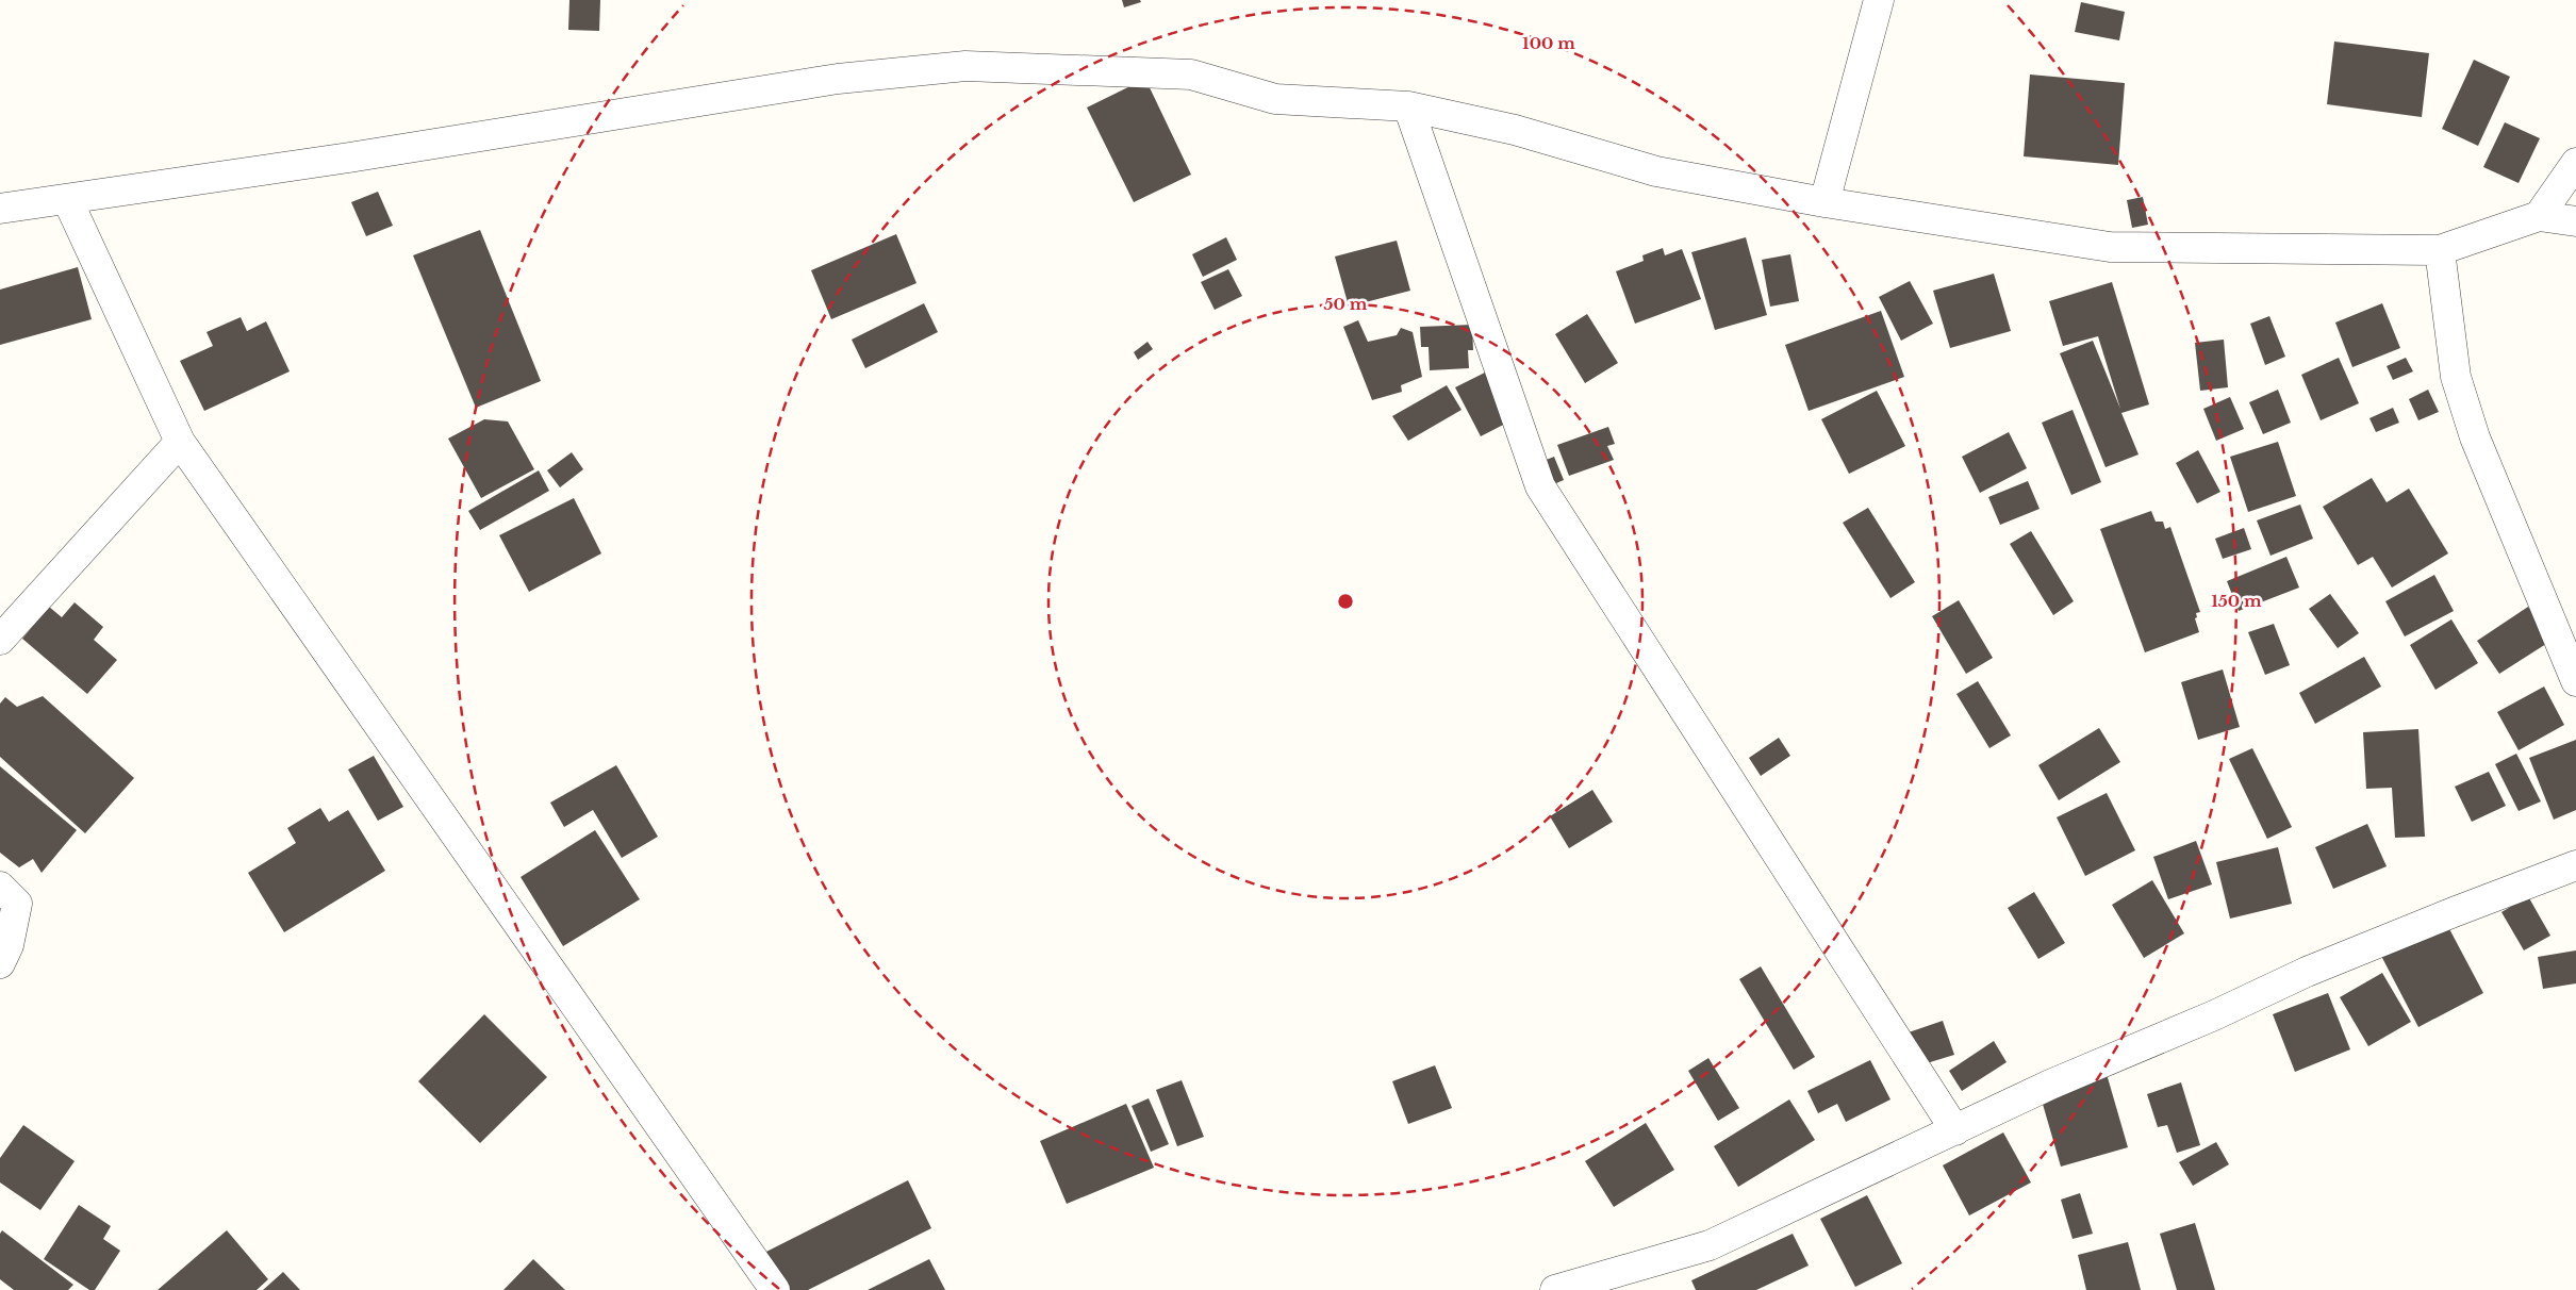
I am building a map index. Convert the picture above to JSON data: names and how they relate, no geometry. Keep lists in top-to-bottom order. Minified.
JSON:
{"rings":["100 m","50 m","150 m"]}
